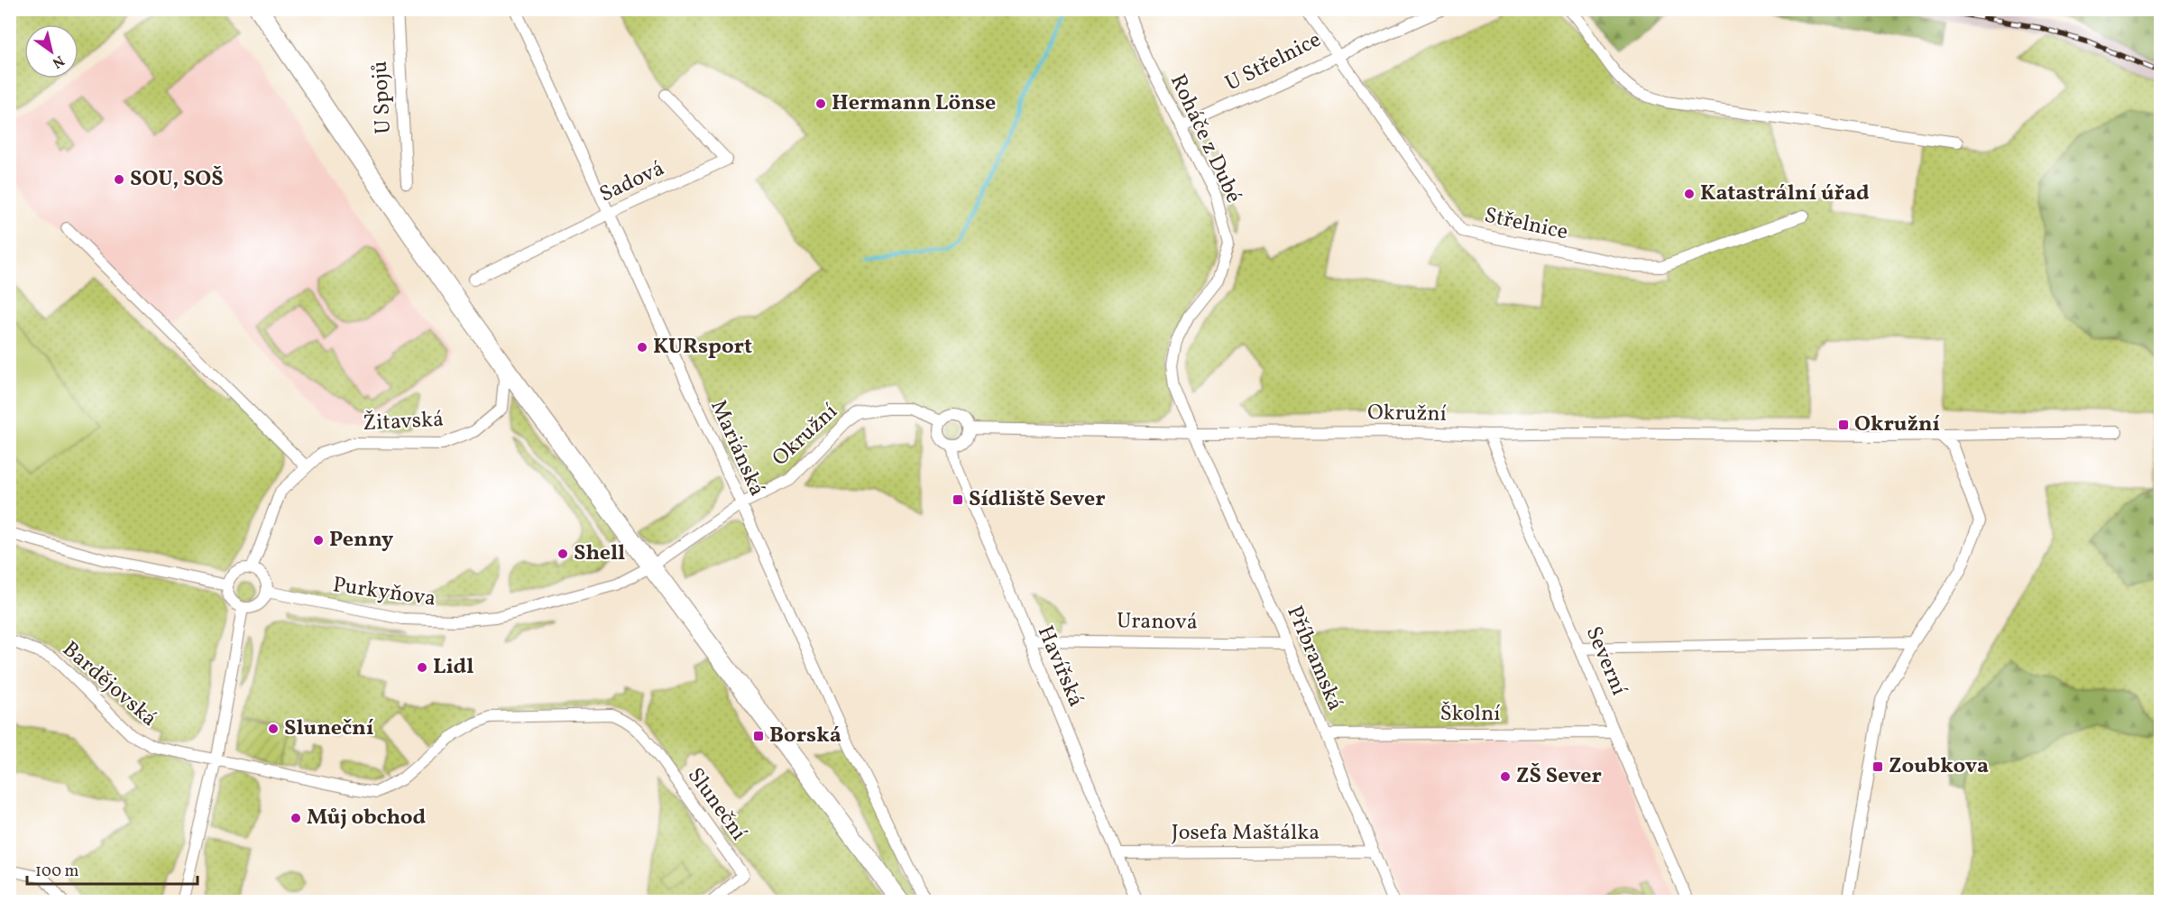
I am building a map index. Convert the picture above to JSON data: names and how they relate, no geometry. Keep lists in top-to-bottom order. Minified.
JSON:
{"streets":{"street":["U Střelnice","U Spojů","Roháče z Dubé","Sadová","Střelnice","Okružní","Žitavská","Mariánská","Purkyňova","Uranová","Příbramská","Severní","Havířská","Bardějovská","Školní","Sluneční","Josefa Maštálka"]},"crossings":[["U Střelnice","Roháče z Dubé"],["U Střelnice","Střelnice"],["Roháče z Dubé","Okružní"],["Roháče z Dubé","Příbramská"],["Sadová","Mariánská"],["Okružní","Mariánská"],["Okružní","Purkyňova"],["Okružní","Příbramská"],["Okružní","Severní"],["Okružní","Havířská"],["Žitavská","Purkyňova"],["Uranová","Příbramská"],["Uranová","Havířská"],["Příbramská","Školní"],["Příbramská","Josefa Maštálka"],["Severní","Školní"],["Havířská","Josefa Maštálka"],["Bardějovská","Sluneční"]],"places":{"other":["Hermann Lönse","SOU, SOŠ","Katastrální úřad","KURsport","Penny","Shell","Lidl","Sluneční","ZŠ Sever","Můj obchod"],"transit":["Okružní","Sídliště Sever","Borská","Zoubkova"]},"scale_bar":"100 m","north":"bottom right"}
